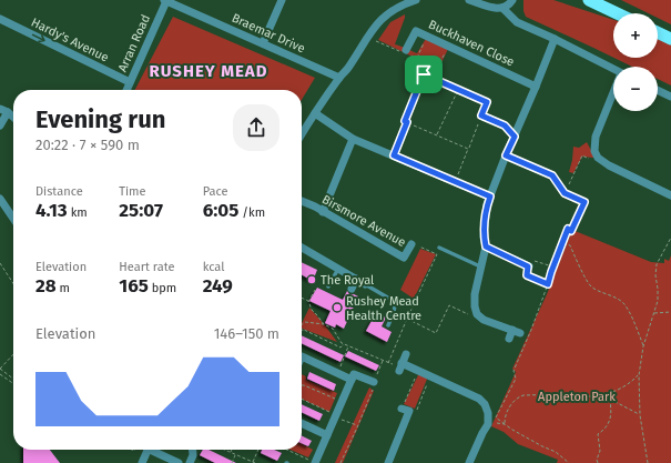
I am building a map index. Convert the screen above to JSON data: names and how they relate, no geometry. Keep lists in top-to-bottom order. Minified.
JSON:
{"streets":{"street":["Braemar Drive","Hardy's Avenue","Arran Road","Buckhaven Close","Birsmore Avenue"]},"crossings":[["Braemar Drive","Arran Road"],["Hardy's Avenue","Arran Road"]],"one_way":["Hardy's Avenue"],"districts":["RUSHEY MEAD"],"parks":["Appleton Park"],"places":["The Royal","Rushey Mead Health Centre"],"page":{"map_buttons":["+","−"],"heading":["Evening run","20:22 · 7 × 590 m"],"stats":[["Distance","4.13 km"],["Time","25:07"],["Pace","6:05 /km"],["Elevation","28 m"],["Heart rate","165 bpm"],["kcal","249"]],"chart":["Elevation","146–150 m"]}}
